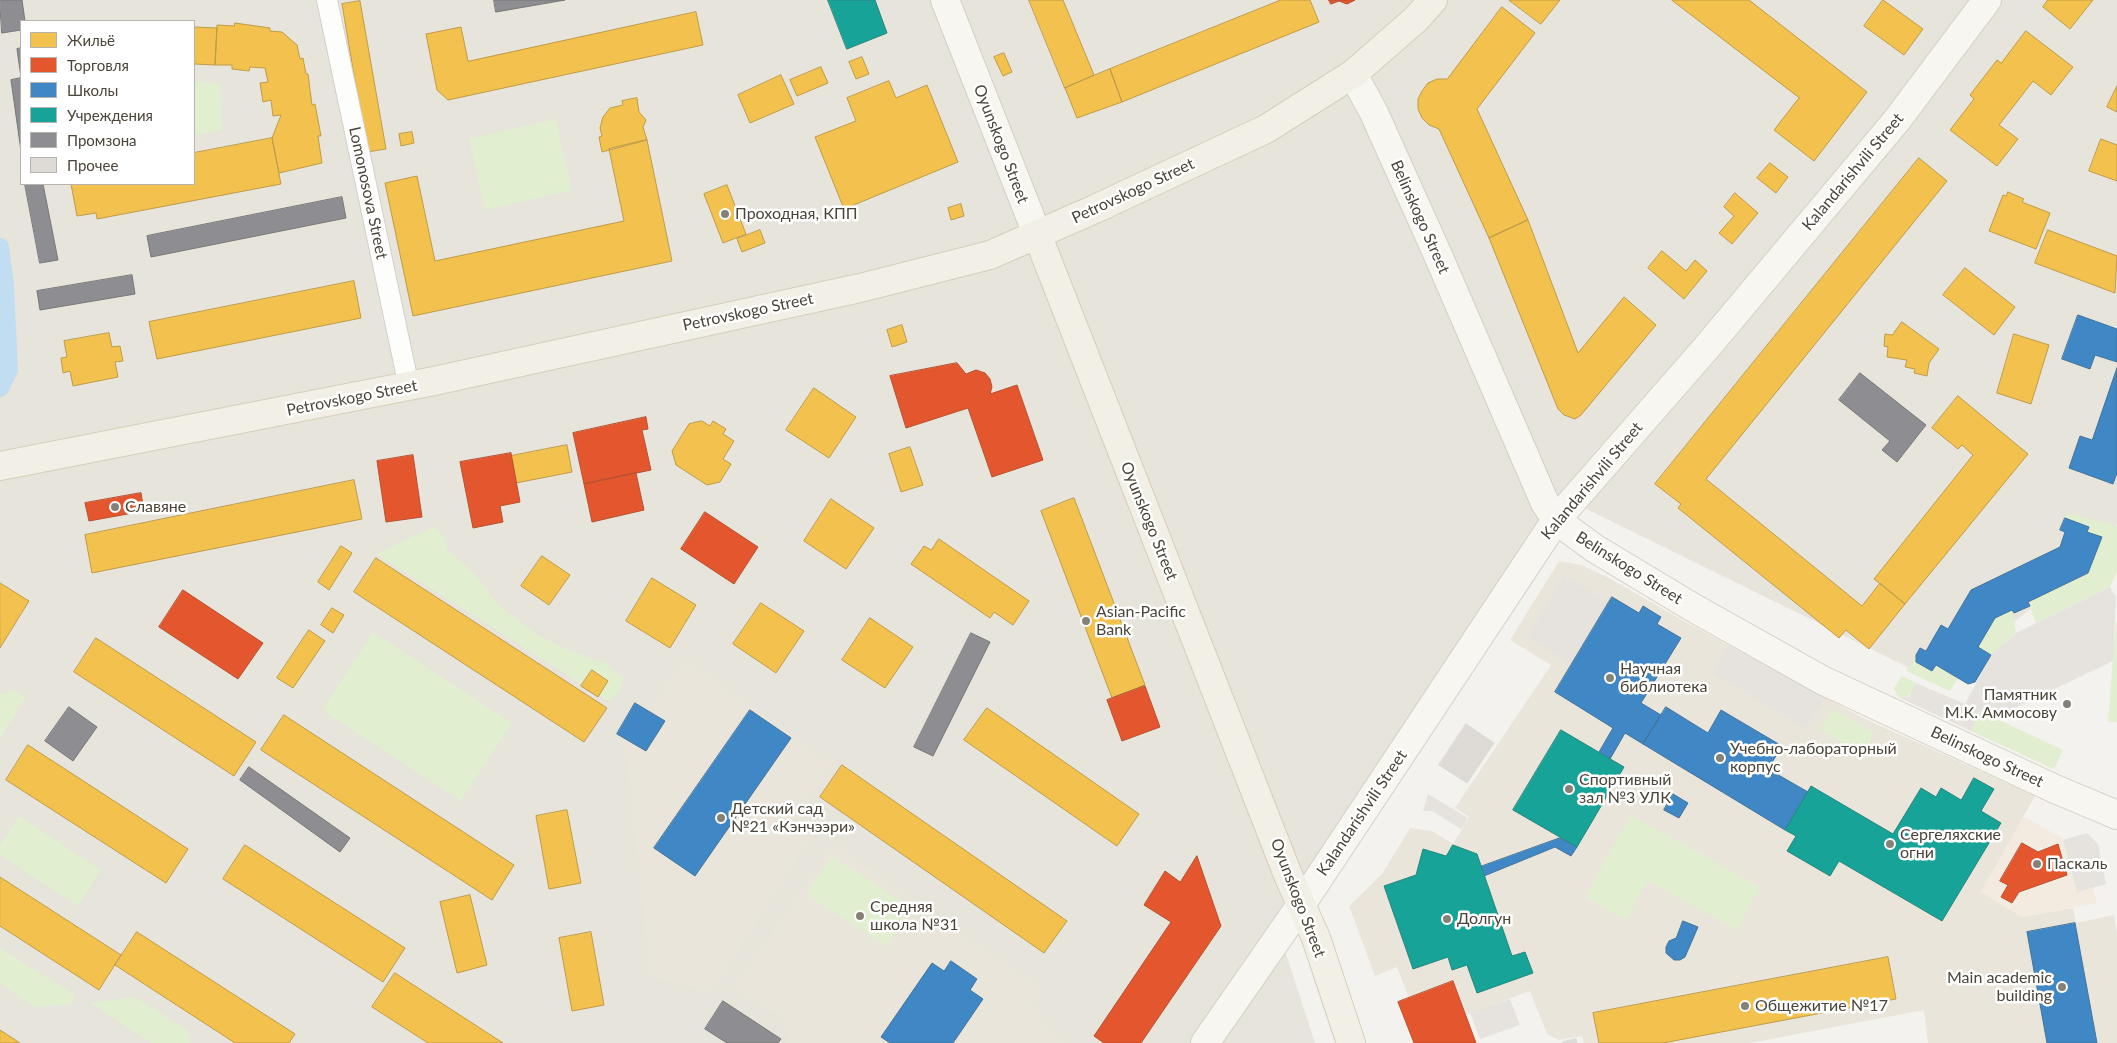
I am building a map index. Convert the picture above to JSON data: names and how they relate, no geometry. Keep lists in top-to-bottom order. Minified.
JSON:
{"streets":{"main road":["Oyunskogo Street","Petrovskogo Street"],"street":["Kalandarishvili Street","Lomonosova Street","Belinskogo Street"]},"crossings":[["Oyunskogo Street","Kalandarishvili Street"],["Oyunskogo Street","Petrovskogo Street"],["Kalandarishvili Street","Belinskogo Street"],["Petrovskogo Street","Lomonosova Street"],["Petrovskogo Street","Belinskogo Street"]],"places":["Проходная, КПП","Славяне","Asian-Pacific Bank","Научная библиотека","Памятник М.К. Аммосову","Учебно-лабораторный корпус","Спортивный зал №3 УЛК","Детский сад №21 «Кэнчээри»","Сергеляхские огни","Паскаль","Средняя школа №31","Долгун","Main academic building","Общежитие №17"],"legend":["Жильё","Торговля","Школы","Учреждения","Промзона","Прочее"]}
